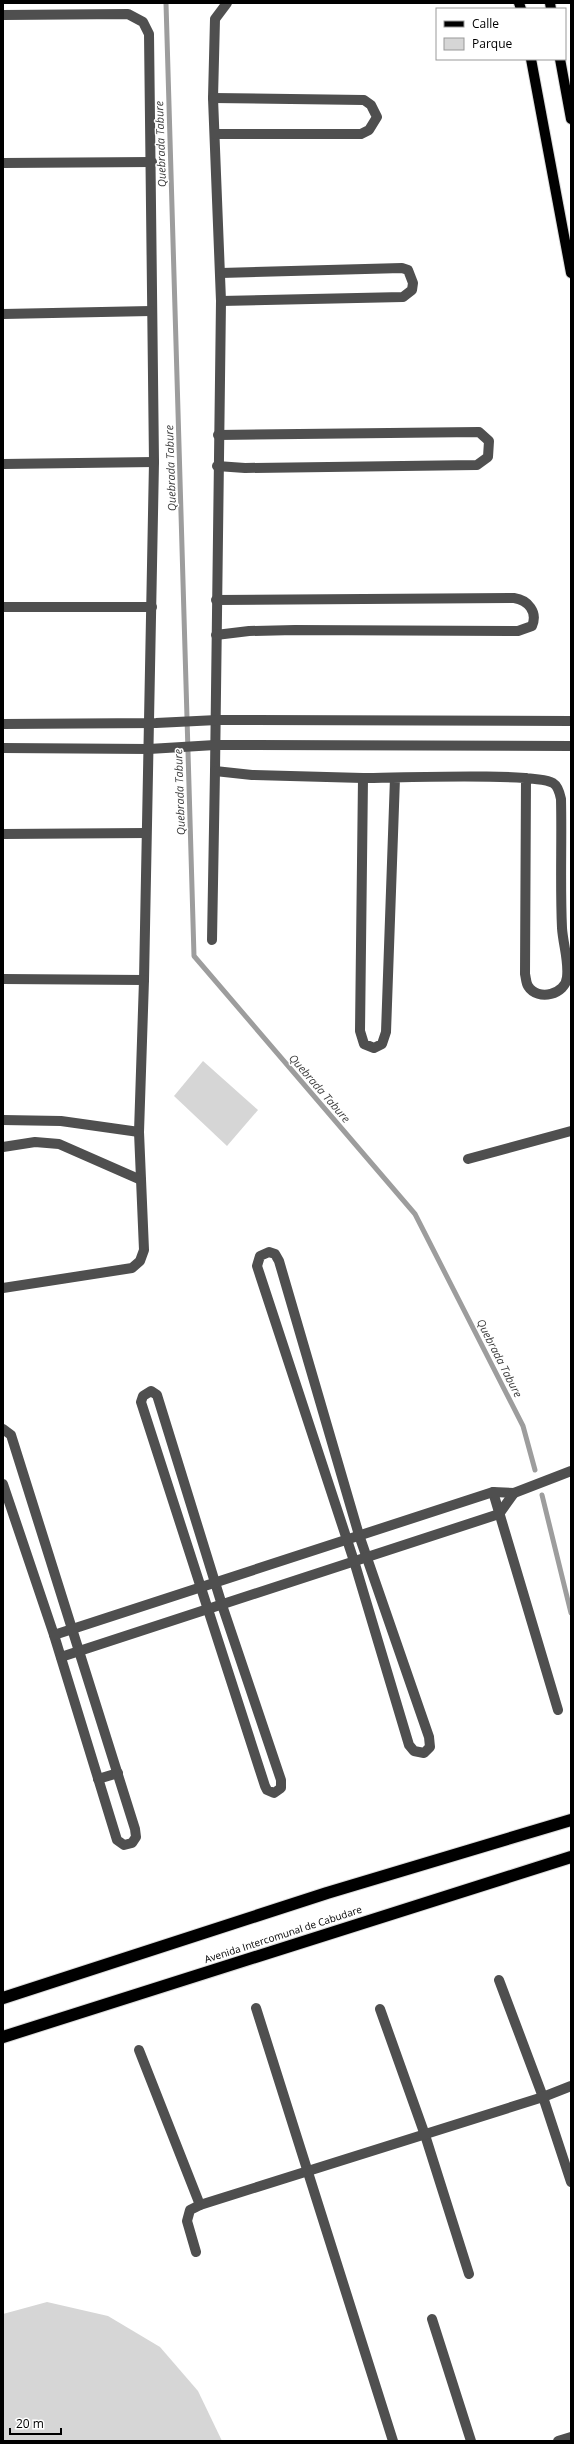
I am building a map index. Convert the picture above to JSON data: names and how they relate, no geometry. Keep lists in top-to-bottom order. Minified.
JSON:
{"streets":{"highway":["Avenida Intercomunal de Cabudare"]},"water":["Quebrada Tabure"],"legend":["Calle","Parque"],"scale_bar":"20 m"}
